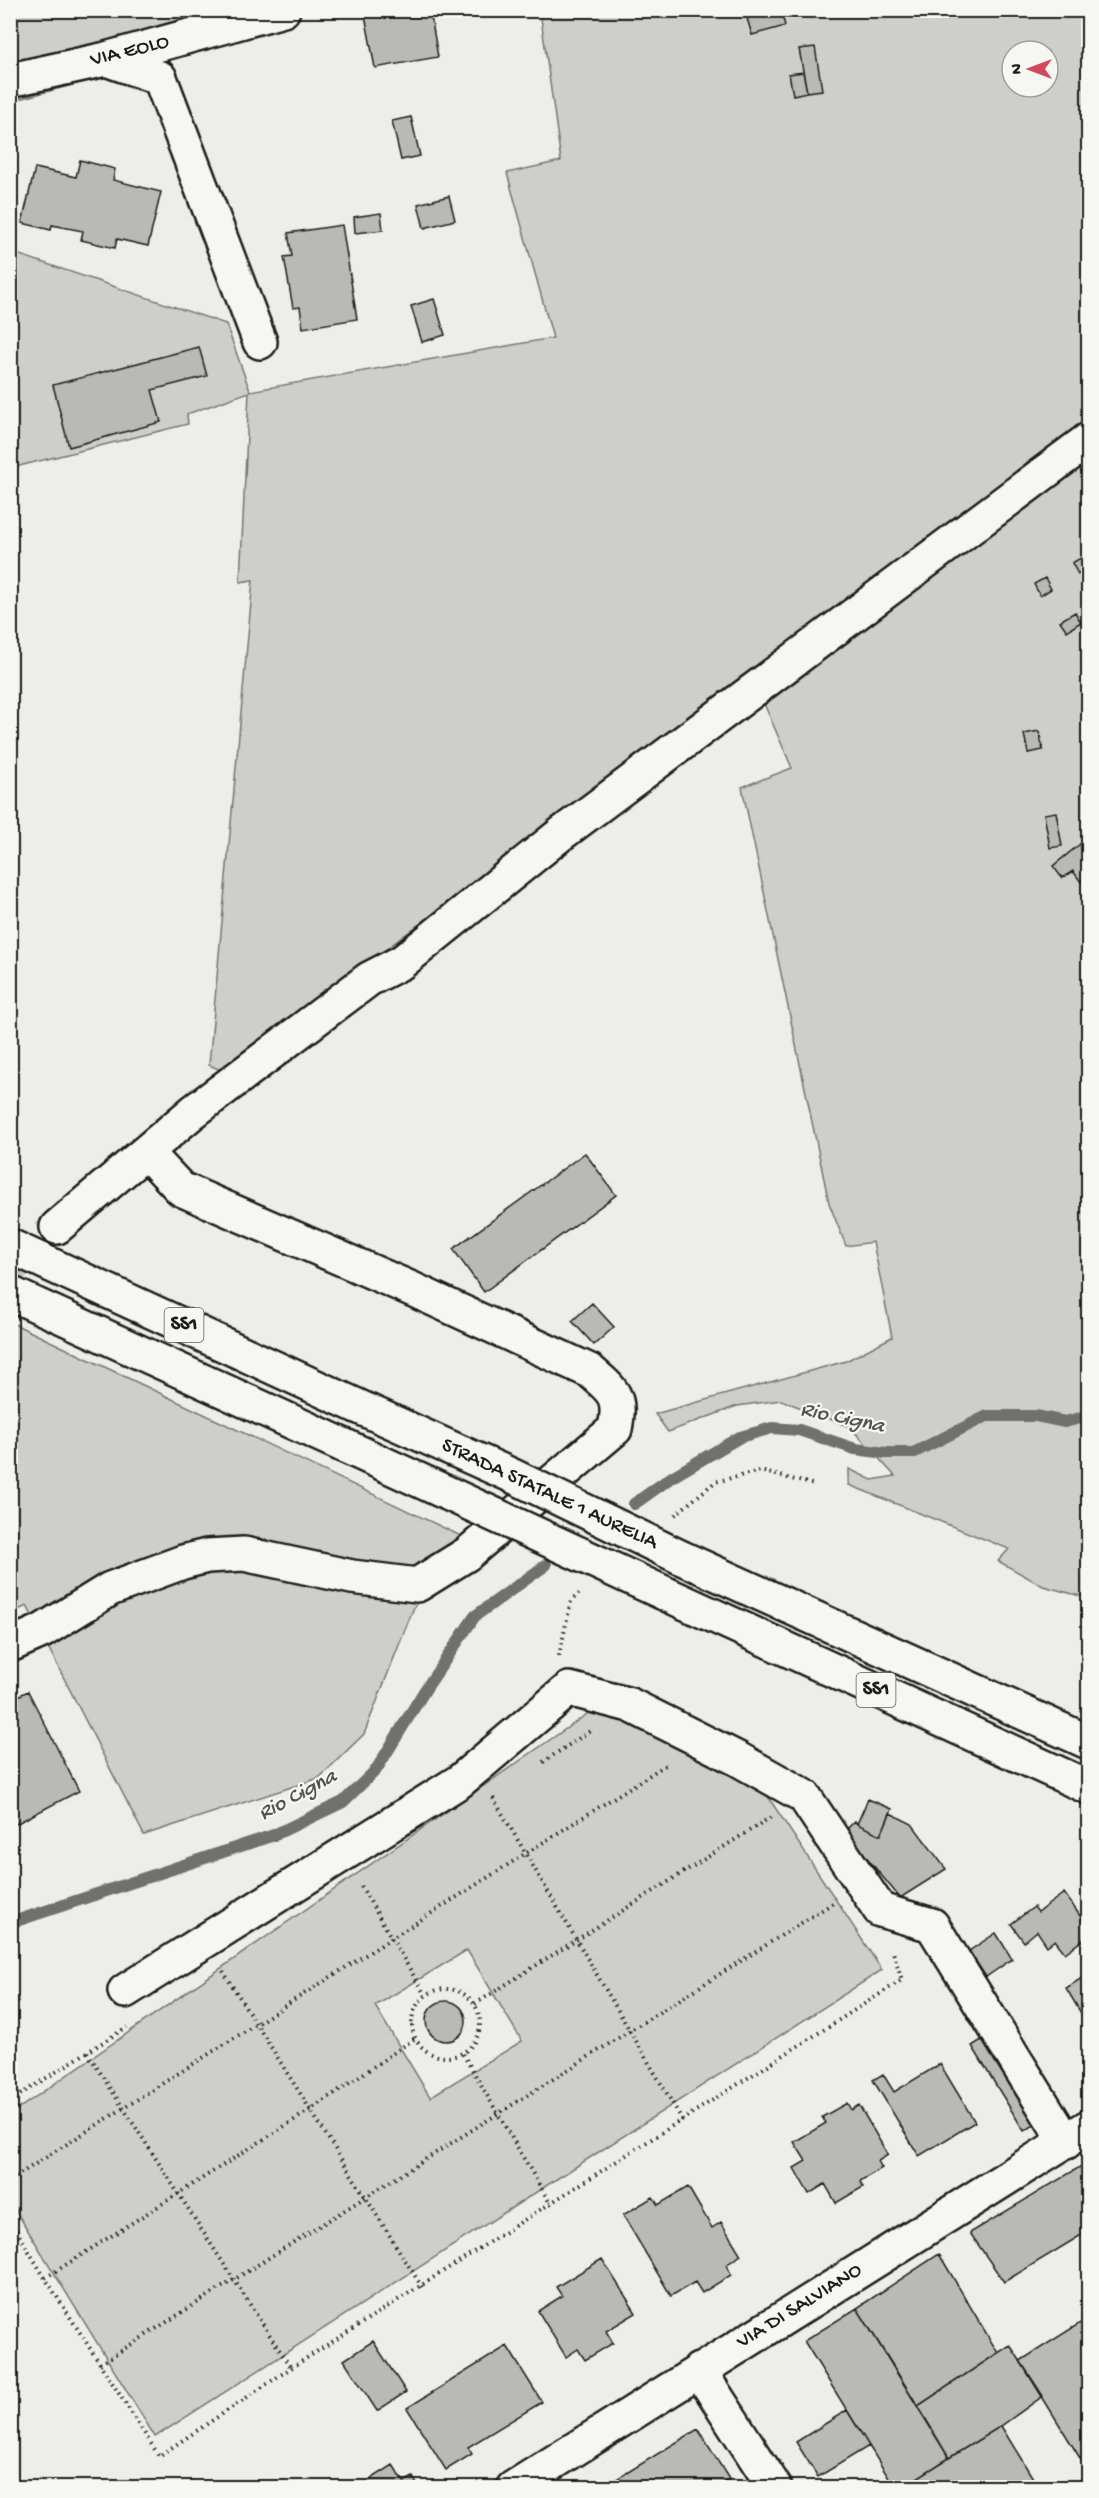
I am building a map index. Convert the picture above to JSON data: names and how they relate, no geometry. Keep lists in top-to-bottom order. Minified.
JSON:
{"streets":{"main road":["VIA EOLO","SS1","STRADA STATALE 1 AURELIA","VIA DI SALVIANO"]},"water":["Rio Cigna"],"north":"left"}
